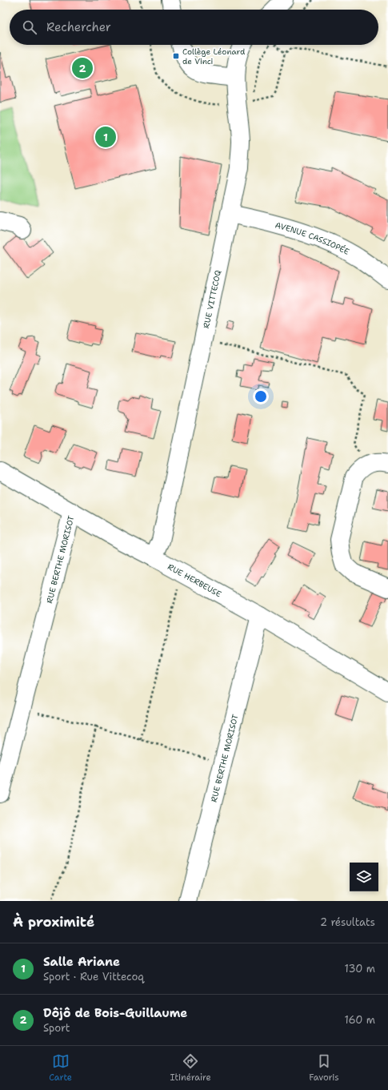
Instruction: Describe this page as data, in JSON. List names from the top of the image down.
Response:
{
  "streets": {
    "street": [
      "AVENUE CASSIOPÉE",
      "RUE VITTECOQ",
      "RUE BERTHE MORISOT",
      "RUE HERBEUSE"
    ]
  },
  "crossings": [
    ["AVENUE CASSIOPÉE", "RUE VITTECOQ"],
    ["RUE VITTECOQ", "RUE HERBEUSE"],
    ["RUE BERTHE MORISOT", "RUE HERBEUSE"]
  ],
  "places": {
    "transit": ["Collège Léonard de Vinci"]
  },
  "page": {
    "search": "Rechercher",
    "pins": ["2", "1"],
    "heading": ["À proximité", "2 résultats"],
    "list": [
      {
        "mark": "1",
        "name": "Salle Ariane",
        "note": "Sport · Rue Vittecoq",
        "value": "130 m"
      },
      {
        "mark": "2",
        "name": "Dôjô de Bois-Guillaume",
        "note": "Sport",
        "value": "160 m"
      }
    ],
    "nav": ["Carte", "Itinéraire", "Favoris"]
  }
}
